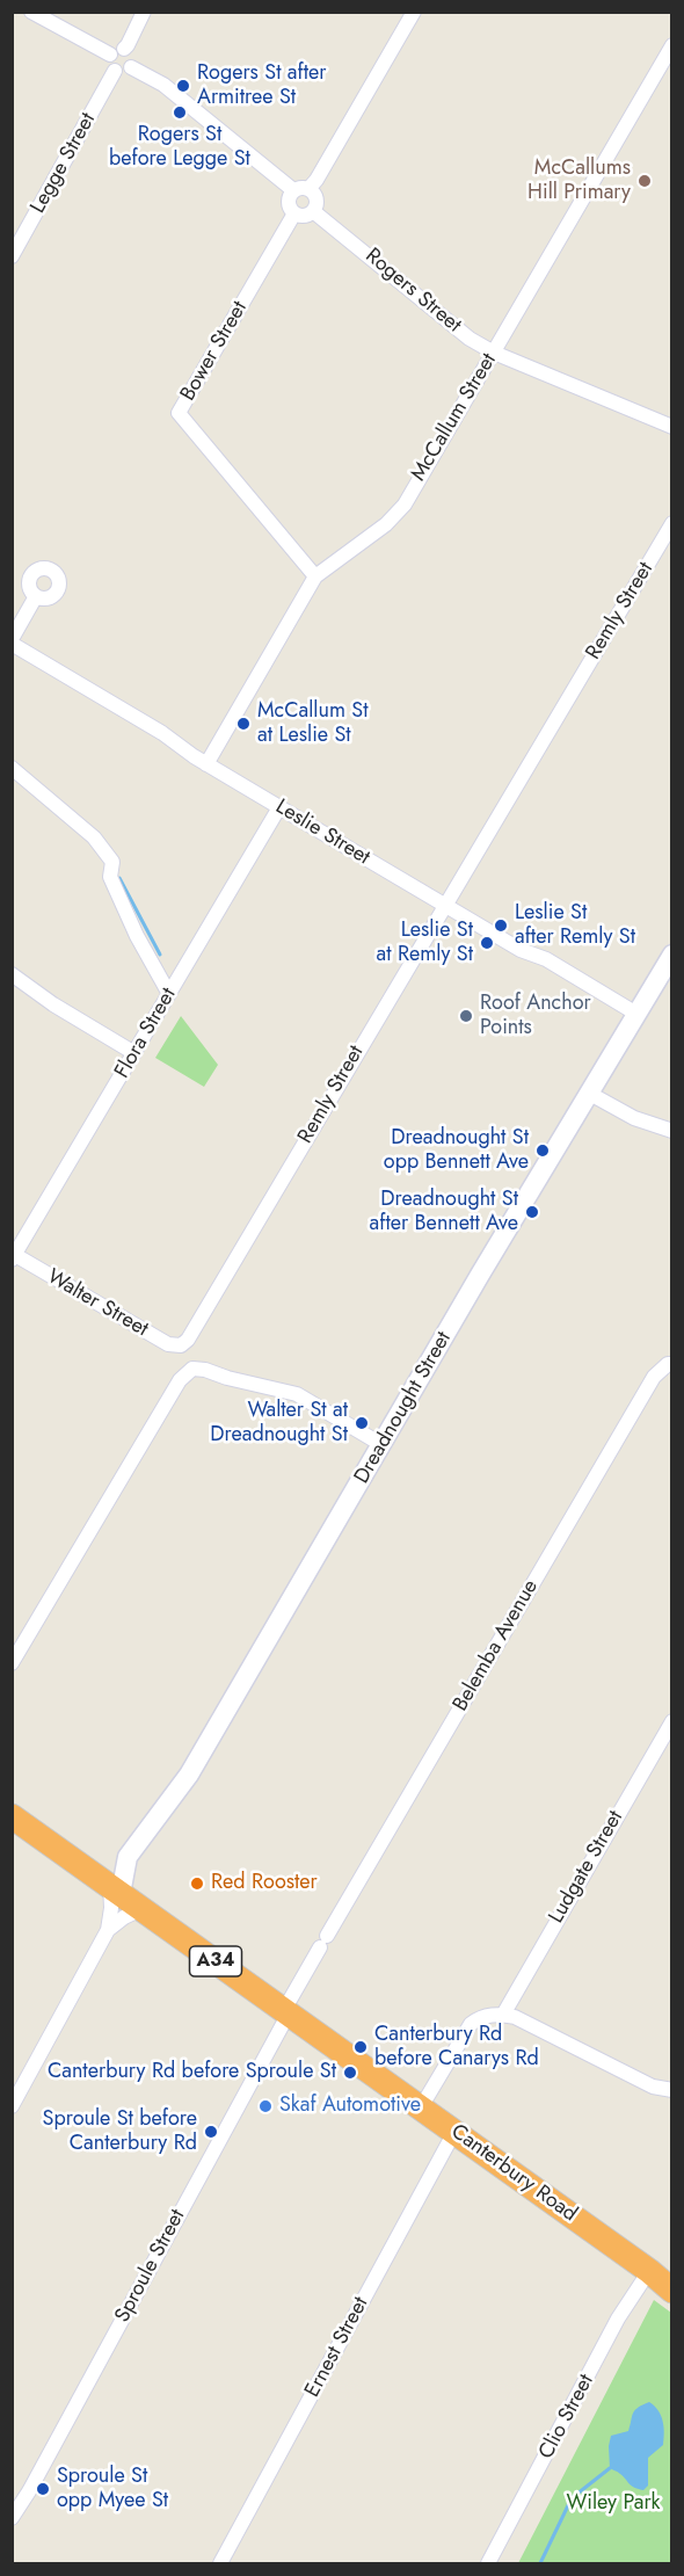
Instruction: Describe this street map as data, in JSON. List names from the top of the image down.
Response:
{
  "streets": {
    "highway": ["A34", "Canterbury Road"],
    "street": [
      "Legge Street",
      "Rogers Street",
      "Bower Street",
      "McCallum Street",
      "Remly Street",
      "Leslie Street",
      "Flora Street",
      "Walter Street",
      "Dreadnought Street",
      "Belemba Avenue",
      "Ludgate Street",
      "Sproule Street",
      "Ernest Street",
      "Clio Street"
    ]
  },
  "crossings": [
    ["Rogers Street", "Bower Street"],
    ["Rogers Street", "McCallum Street"],
    ["Bower Street", "McCallum Street"],
    ["McCallum Street", "Leslie Street"],
    ["Remly Street", "Leslie Street"],
    ["Remly Street", "Walter Street"],
    ["Leslie Street", "Flora Street"],
    ["Leslie Street", "Dreadnought Street"],
    ["Flora Street", "Walter Street"],
    ["Dreadnought Street", "Canterbury Road"],
    ["Belemba Avenue", "Canterbury Road"],
    ["Belemba Avenue", "Sproule Street"],
    ["Canterbury Road", "Sproule Street"],
    ["Canterbury Road", "Ernest Street"],
    ["Canterbury Road", "Clio Street"]
  ],
  "parks": ["Wiley Park"],
  "places": [
    "Rogers St after Armitree St",
    "Rogers St before Legge St",
    "McCallums Hill Primary",
    "McCallum St at Leslie St",
    "Leslie St after Remly St",
    "Leslie St at Remly St",
    "Roof Anchor Points",
    "Dreadnought St opp Bennett Ave",
    "Dreadnought St after Bennett Ave",
    "Walter St at Dreadnought St",
    "Red Rooster",
    "Canterbury Rd before Canarys Rd",
    "Canterbury Rd before Sproule St",
    "Skaf Automotive",
    "Sproule St before Canterbury Rd",
    "Sproule St opp Myee St"
  ]
}
